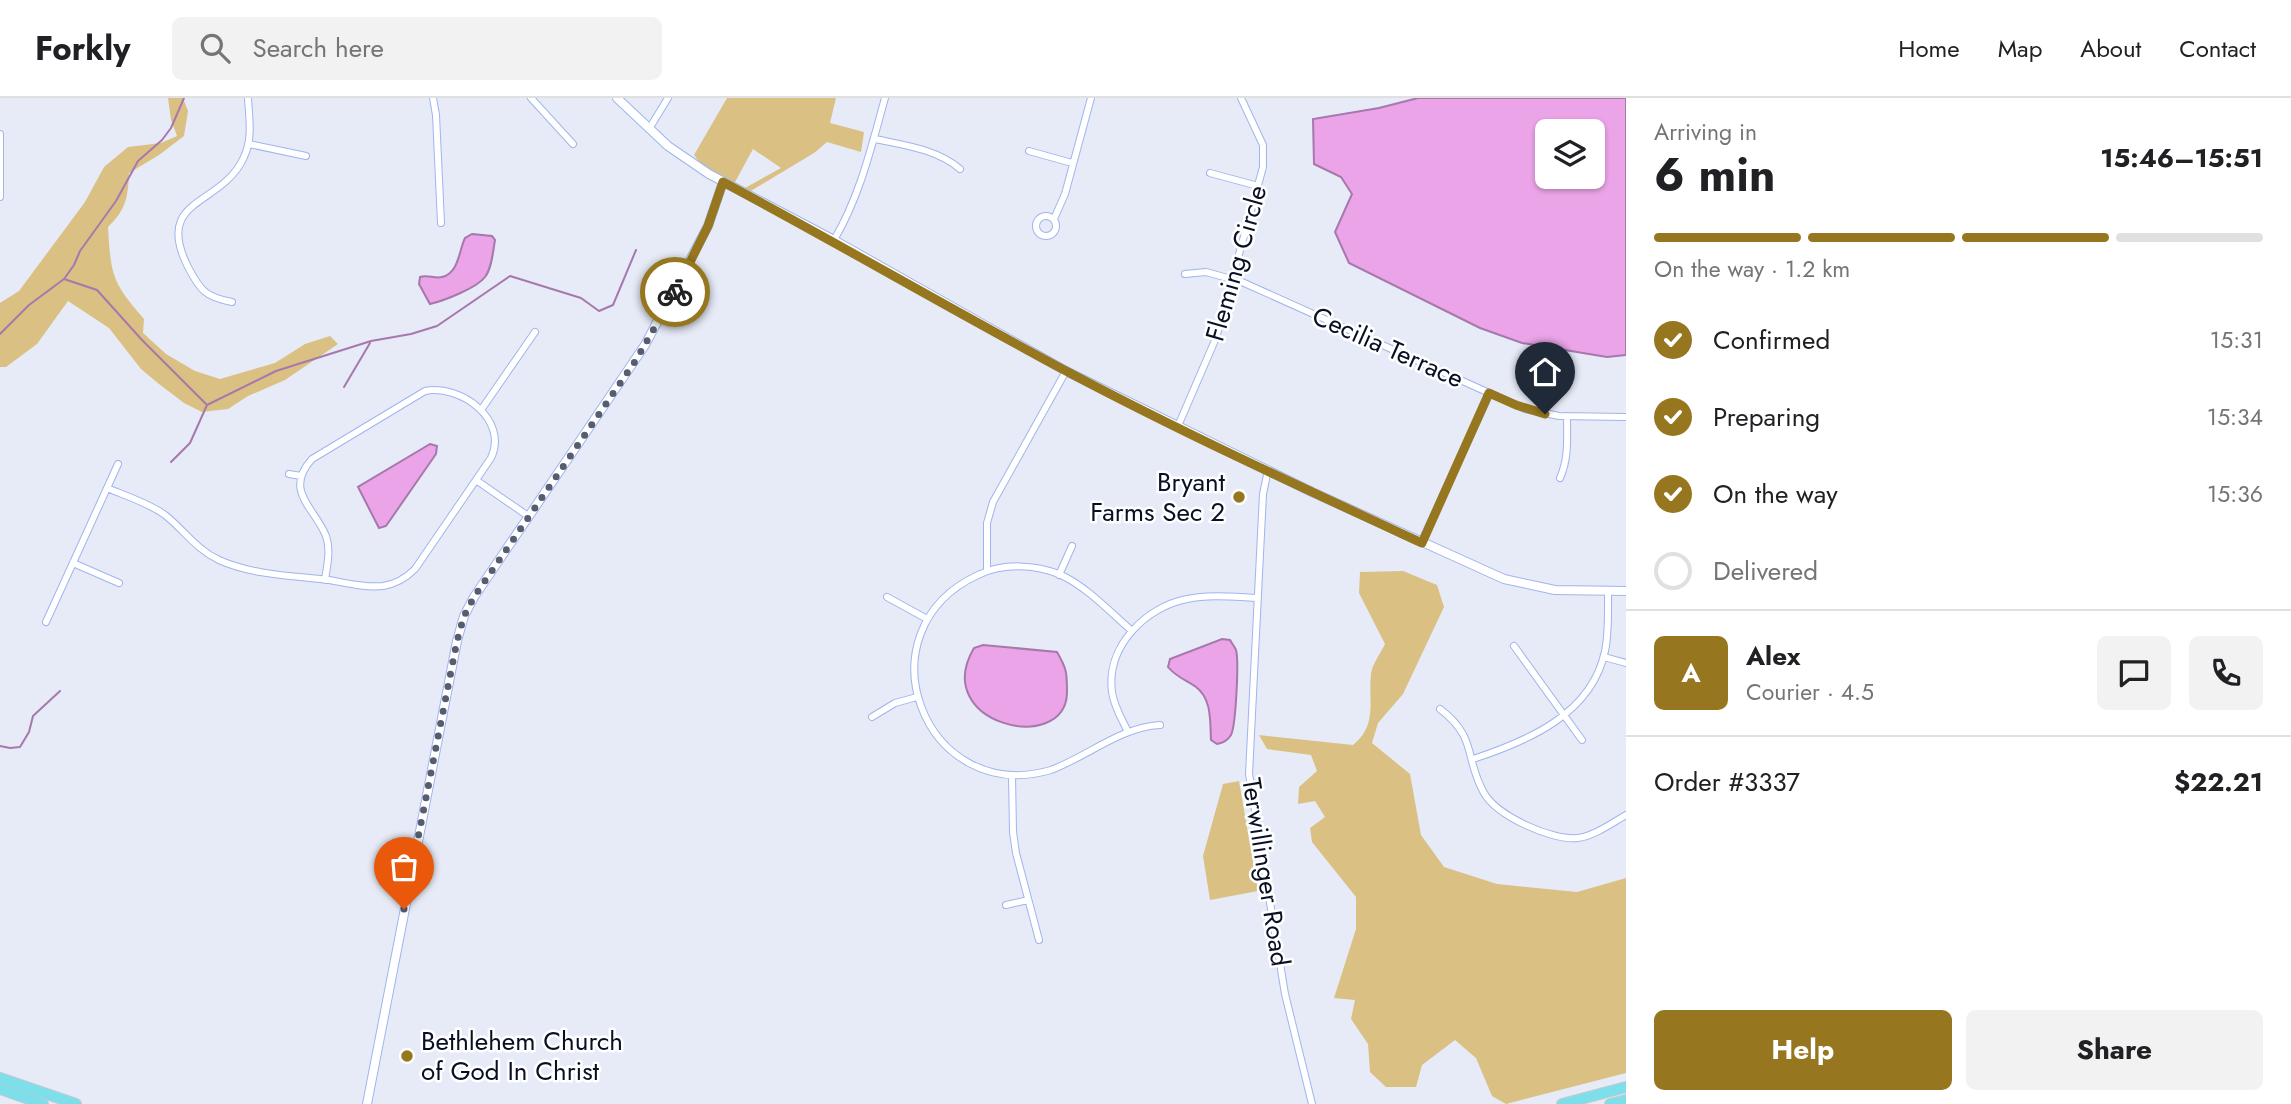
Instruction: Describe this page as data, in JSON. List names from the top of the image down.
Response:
{
  "streets": {
    "street": ["Fleming Circle", "Cecilia Terrace", "Terwillinger Road"]
  },
  "crossings": [
    ["Fleming Circle", "Cecilia Terrace"]
  ],
  "places": ["Bryant Farms Sec 2", "Bethlehem Church of God In Christ"],
  "page": {
    "header": "Forkly",
    "search": "Search here",
    "nav": [
      "Home",
      "Map",
      "About",
      "Contact"
    ],
    "heading": ["6 min", "Arriving in", "15:46–15:51"],
    "panel": [
      "Alex",
      "Courier · 4.5",
      "Order #3337",
      "$22.21"
    ],
    "bar": "On the way · 1.2 km",
    "list": [
      ["Confirmed", "15:31"],
      ["Preparing", "15:34"],
      ["On the way", "15:36"],
      "Delivered"
    ],
    "round": "A",
    "buttons": ["Help", "Share"]
  }
}
